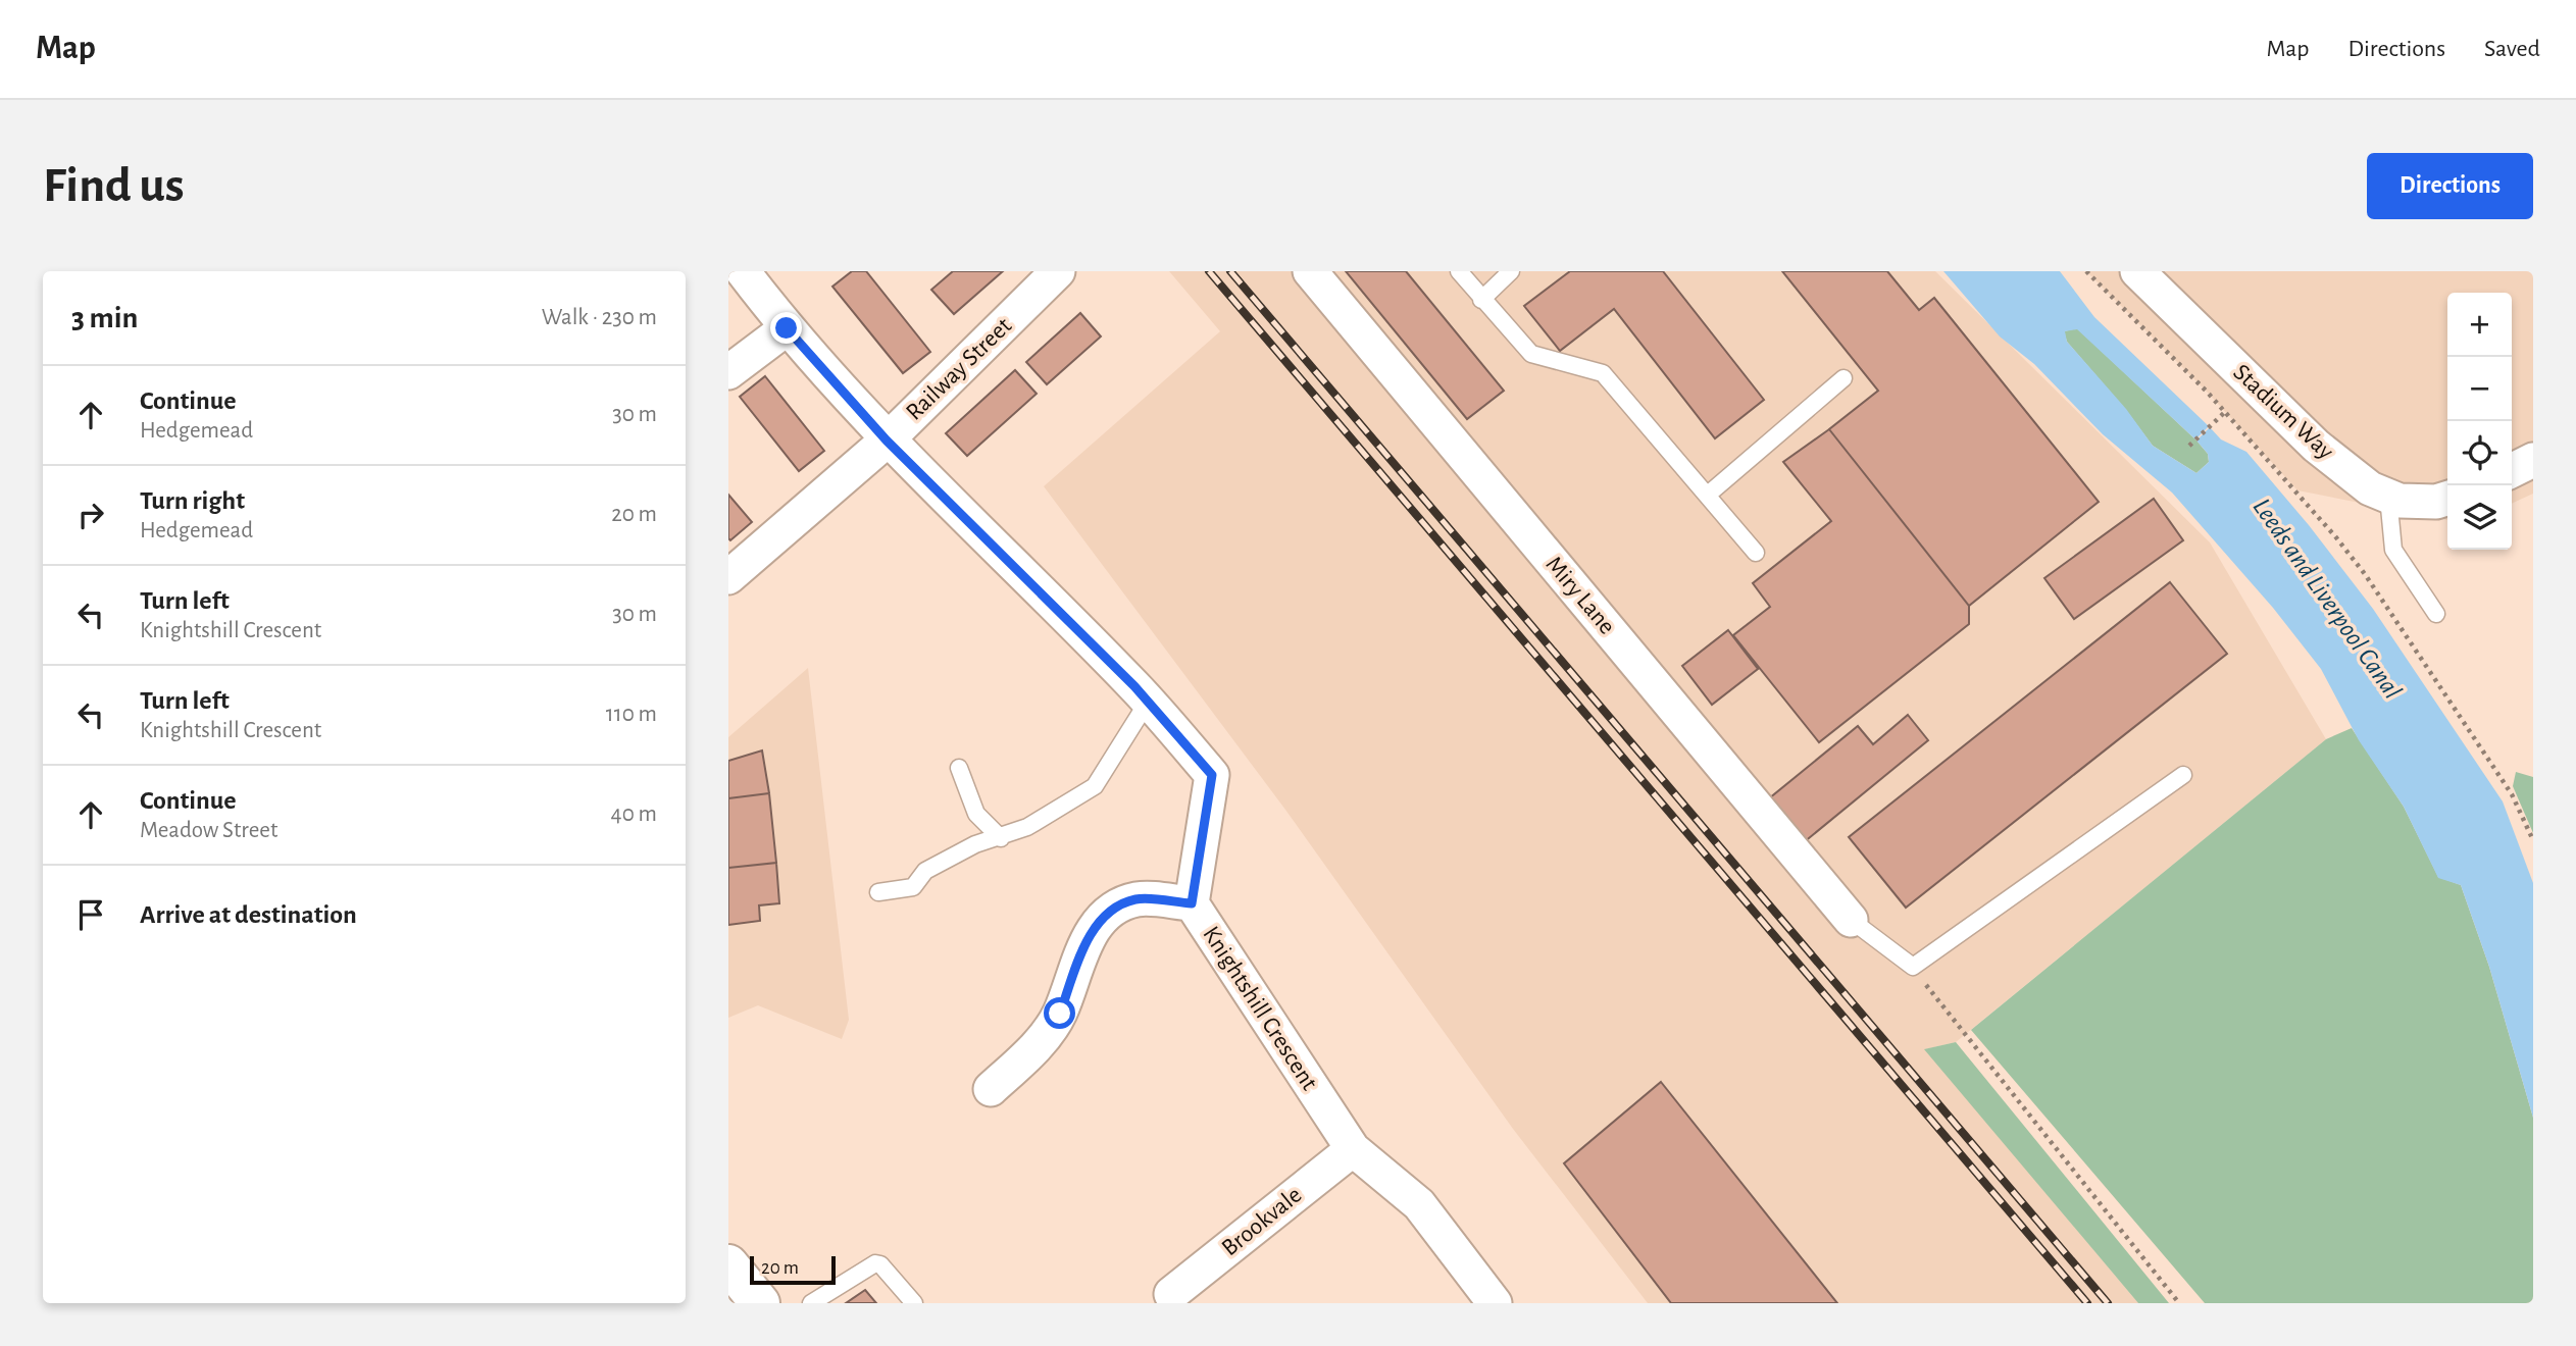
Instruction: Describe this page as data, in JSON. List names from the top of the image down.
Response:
{
  "streets": {
    "street": [
      "Railway Street",
      "Stadium Way",
      "Miry Lane",
      "Knightshill Crescent",
      "Brookvale"
    ]
  },
  "crossings": [
    ["Railway Street", "Knightshill Crescent"],
    ["Knightshill Crescent", "Brookvale"]
  ],
  "water": ["Leeds and Liverpool Canal"],
  "scale_bar": "20 m",
  "page": {
    "header": "Map",
    "nav": ["Map", "Directions", "Saved"],
    "buttons": "Directions",
    "title": "Find us",
    "heading": ["3 min", "Walk · 230 m"],
    "map_buttons": ["+", "−"],
    "list": [
      ["Continue", "Hedgemead", "30 m"],
      ["Turn right", "Hedgemead", "20 m"],
      ["Turn left", "Knightshill Crescent", "30 m"],
      ["Turn left", "Knightshill Crescent", "110 m"],
      ["Continue", "Meadow Street", "40 m"],
      "Arrive at destination"
    ],
    "scale": "20 m"
  }
}
